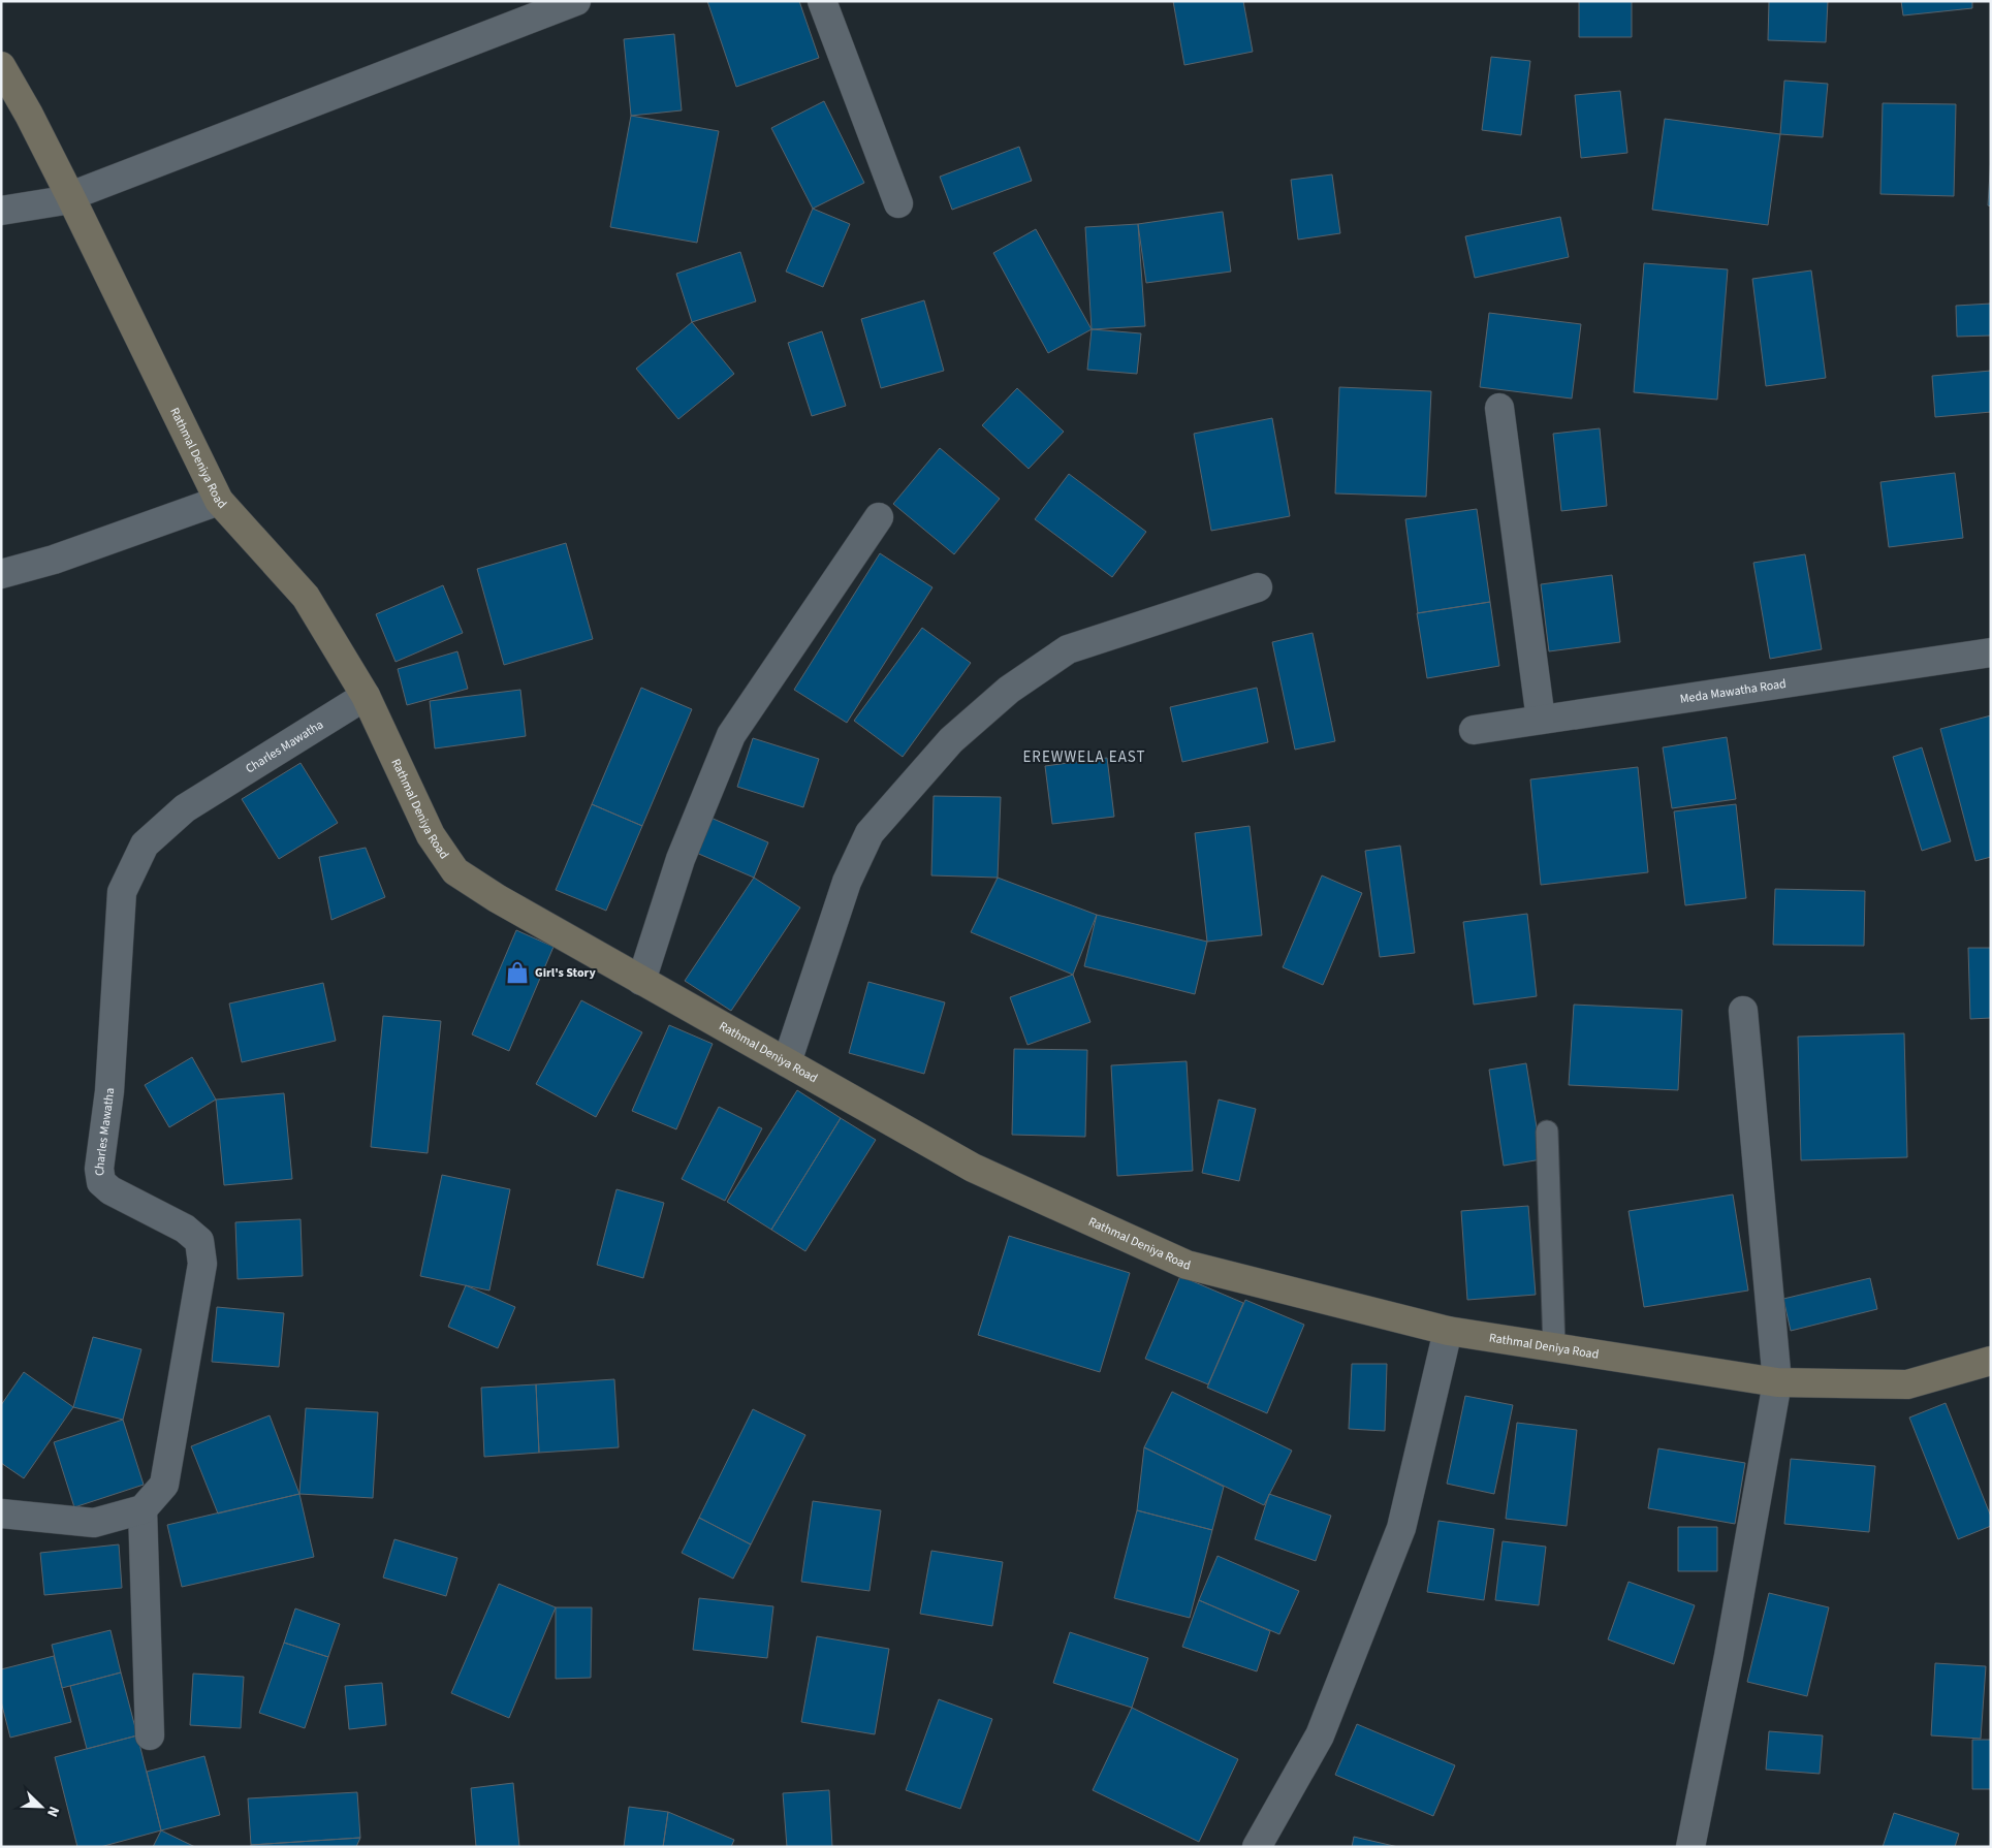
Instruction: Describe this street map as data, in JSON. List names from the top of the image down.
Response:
{
  "streets": {
    "street": ["Rathmal Deniya Road", "Meda Mawatha Road", "Charles Mawatha"]
  },
  "crossings": [
    ["Rathmal Deniya Road", "Charles Mawatha"]
  ],
  "districts": ["EREWWELA EAST"],
  "places": {
    "shop": ["Girl's Story"]
  },
  "north": "bottom right"
}
